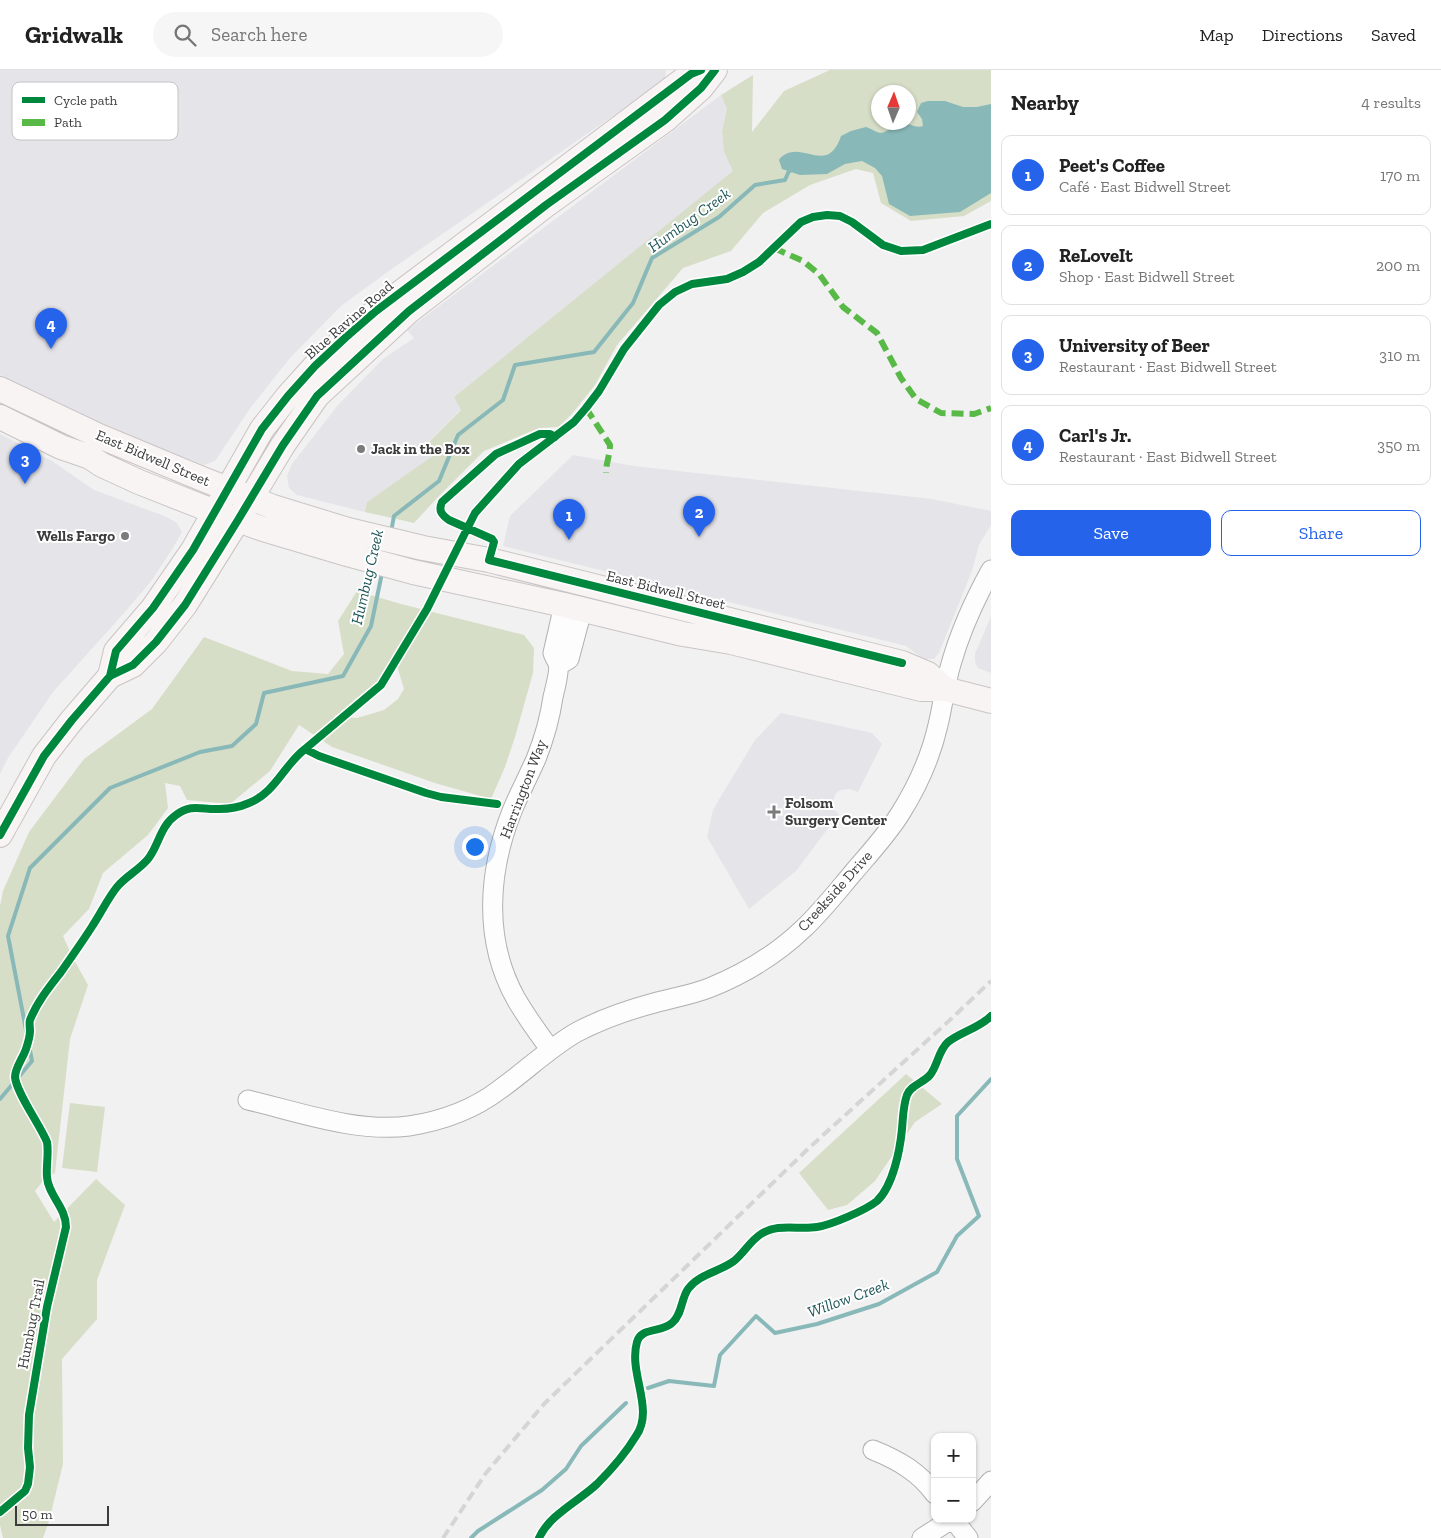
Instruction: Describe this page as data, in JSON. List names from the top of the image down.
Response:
{
  "streets": {
    "main road": ["Blue Ravine Road", "East Bidwell Street"],
    "street": ["Harrington Way", "Creekside Drive"],
    "cycle path": ["Humbug Trail"]
  },
  "crossings": [
    ["Blue Ravine Road", "East Bidwell Street"],
    ["East Bidwell Street", "Harrington Way"],
    ["East Bidwell Street", "Creekside Drive"],
    ["Harrington Way", "Creekside Drive"]
  ],
  "water": ["Humbug Creek", "Willow Creek"],
  "places": {
    "other": ["Jack in the Box", "Wells Fargo"],
    "health": ["Folsom Surgery Center"]
  },
  "legend": ["Cycle path", "Path"],
  "scale_bar": "50 m",
  "north": "top",
  "page": {
    "header": "Gridwalk",
    "search": "Search here",
    "nav": ["Map", "Directions", "Saved"],
    "heading": ["Nearby", "4 results"],
    "list": [
      {
        "mark": "1",
        "name": "Peet's Coffee",
        "note": "Café · East Bidwell Street",
        "value": "170 m"
      },
      {
        "mark": "2",
        "name": "ReLoveIt",
        "note": "Shop · East Bidwell Street",
        "value": "200 m"
      },
      {
        "mark": "3",
        "name": "University of Beer",
        "note": "Restaurant · East Bidwell Street",
        "value": "310 m"
      },
      {
        "mark": "4",
        "name": "Carl's Jr.",
        "note": "Restaurant · East Bidwell Street",
        "value": "350 m"
      }
    ],
    "pins": [
      "4",
      "3",
      "2",
      "1"
    ],
    "buttons": ["Save", "Share"],
    "map_buttons": ["+", "−"],
    "scale": "50 m"
  }
}
